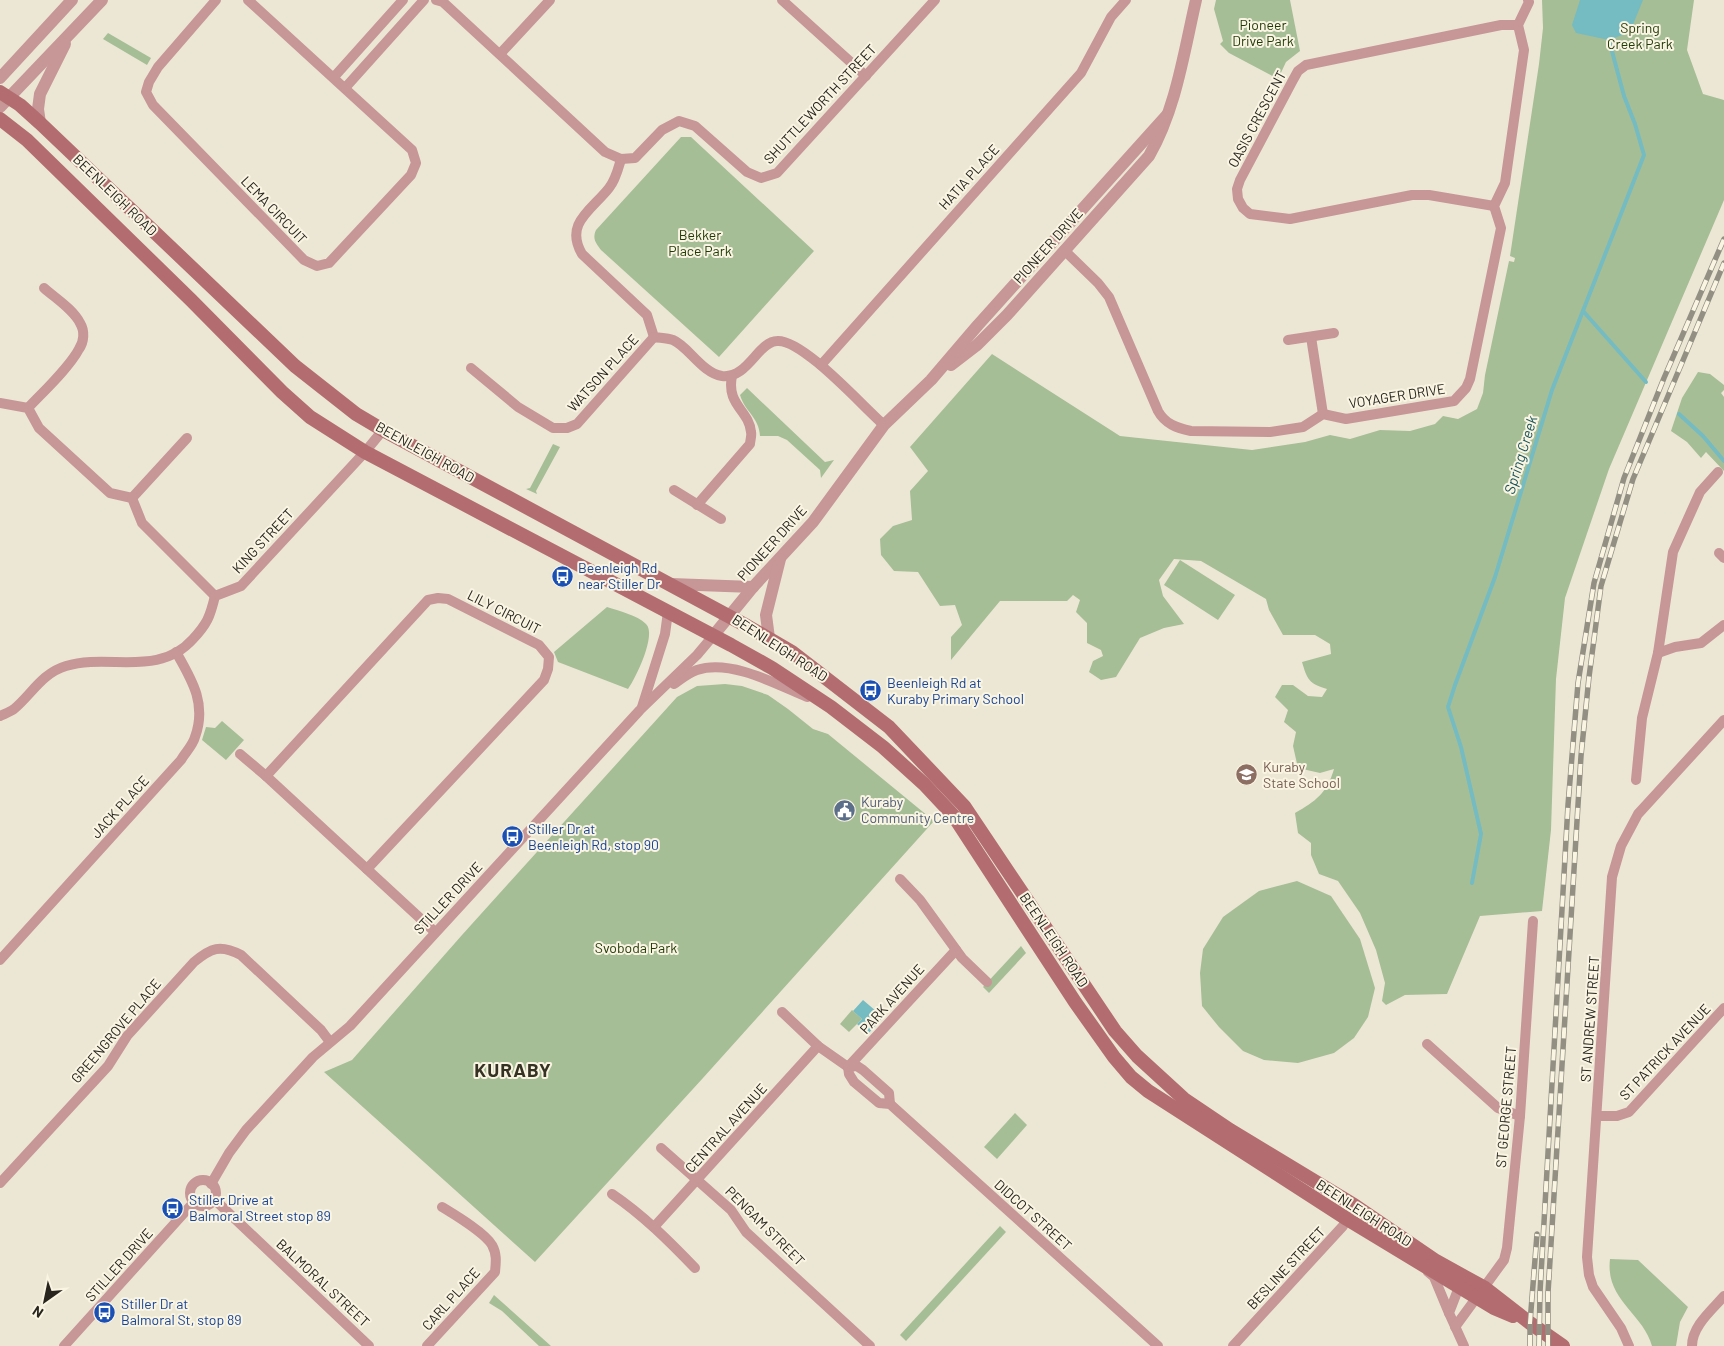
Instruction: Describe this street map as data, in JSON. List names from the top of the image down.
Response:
{
  "streets": {
    "main road": ["BEENLEIGH ROAD"],
    "street": [
      "SHUTTLEWORTH STREET",
      "OASIS CRESCENT",
      "HATIA PLACE",
      "LEMA CIRCUIT",
      "PIONEER DRIVE",
      "WATSON PLACE",
      "VOYAGER DRIVE",
      "KING STREET",
      "LILY CIRCUIT",
      "JACK PLACE",
      "STILLER DRIVE",
      "PARK AVENUE",
      "ST ANDREW STREET",
      "GREENGROVE PLACE",
      "ST PATRICK AVENUE",
      "ST GEORGE STREET",
      "CENTRAL AVENUE",
      "DIDCOT STREET",
      "PENGAM STREET",
      "BESLINE STREET",
      "BALMORAL STREET",
      "CARL PLACE"
    ]
  },
  "crossings": [
    ["OASIS CRESCENT", "VOYAGER DRIVE"],
    ["BEENLEIGH ROAD", "PIONEER DRIVE"],
    ["BEENLEIGH ROAD", "KING STREET"],
    ["BEENLEIGH ROAD", "STILLER DRIVE"],
    ["BEENLEIGH ROAD", "ST GEORGE STREET"],
    ["BEENLEIGH ROAD", "BESLINE STREET"],
    ["PIONEER DRIVE", "STILLER DRIVE"],
    ["STILLER DRIVE", "GREENGROVE PLACE"],
    ["STILLER DRIVE", "BALMORAL STREET"],
    ["PARK AVENUE", "DIDCOT STREET"],
    ["ST ANDREW STREET", "ST PATRICK AVENUE"],
    ["CENTRAL AVENUE", "DIDCOT STREET"],
    ["CENTRAL AVENUE", "PENGAM STREET"]
  ],
  "districts": ["KURABY"],
  "water": ["Spring Creek"],
  "parks": [
    "Pioneer Drive Park",
    "Spring Creek Park",
    "Bekker Place Park",
    "Svoboda Park"
  ],
  "places": {
    "bus stop": [
      "Beenleigh Rd near Stiller Dr",
      "Beenleigh Rd at Kuraby Primary School",
      "Stiller Dr at Beenleigh Rd, stop 90",
      "Stiller Drive at Balmoral Street stop 89",
      "Stiller Dr at Balmoral St, stop 89"
    ],
    "school or university": ["Kuraby State School"],
    "public building": ["Kuraby Community Centre"]
  },
  "north": "bottom left"
}
